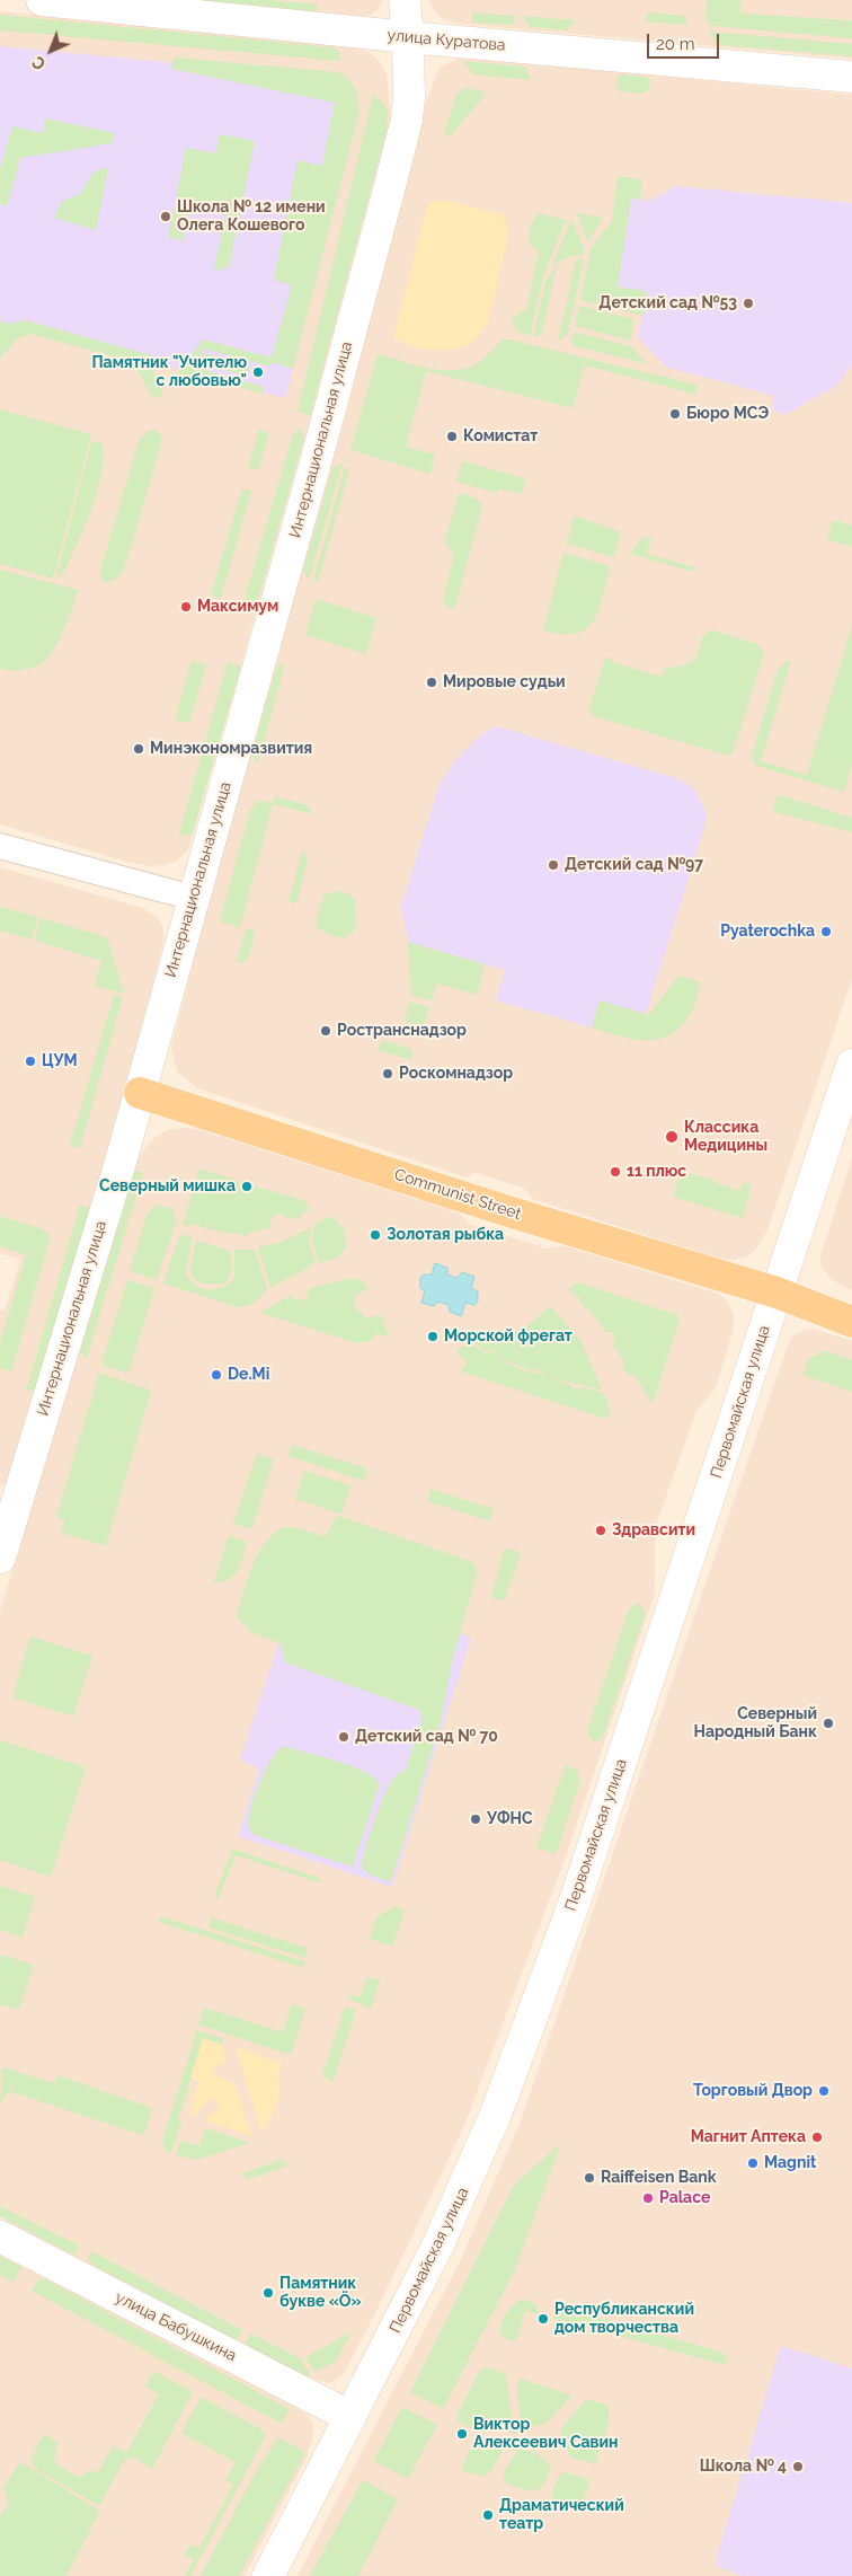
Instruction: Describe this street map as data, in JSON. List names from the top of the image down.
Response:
{
  "streets": {
    "main road": ["Сommunist Street"],
    "street": [
      "улица Куратова",
      "Интернациональная улица",
      "Первомайская улица",
      "улица Бабушкина"
    ]
  },
  "crossings": [
    ["улица Куратова", "Интернациональная улица"],
    ["Интернациональная улица", "Сommunist Street"],
    ["Сommunist Street", "Первомайская улица"],
    ["Первомайская улица", "улица Бабушкина"]
  ],
  "places": [
    "Школа № 12 имени Олега Кошевого",
    "Детский сад №53",
    "Памятник \"Учителю с любовью\"",
    "Бюро МСЭ",
    "Комистат",
    "Максимум",
    "Мировые судьи",
    "Минэкономразвития",
    "Детский сад №97",
    "Pyaterochka",
    "Ространснадзор",
    "ЦУМ",
    "Роскомнадзор",
    "Классика Медицины",
    "11 плюс",
    "Северный мишка",
    "Золотая рыбка",
    "Морской фрегат",
    "De.Mi",
    "Здравсити",
    "Северный Народный Банк",
    "Детский сад № 70",
    "УФНС",
    "Торговый Двор",
    "Магнит Аптека",
    "Magnit",
    "Raiffeisen Bank",
    "Palace",
    "Памятник букве «Ӧ»",
    "Республиканский дом творчества",
    "Виктор Алексеевич Савин",
    "Школа № 4",
    "Драматический театр"
  ],
  "scale_bar": "20 m",
  "north": "bottom left"
}
